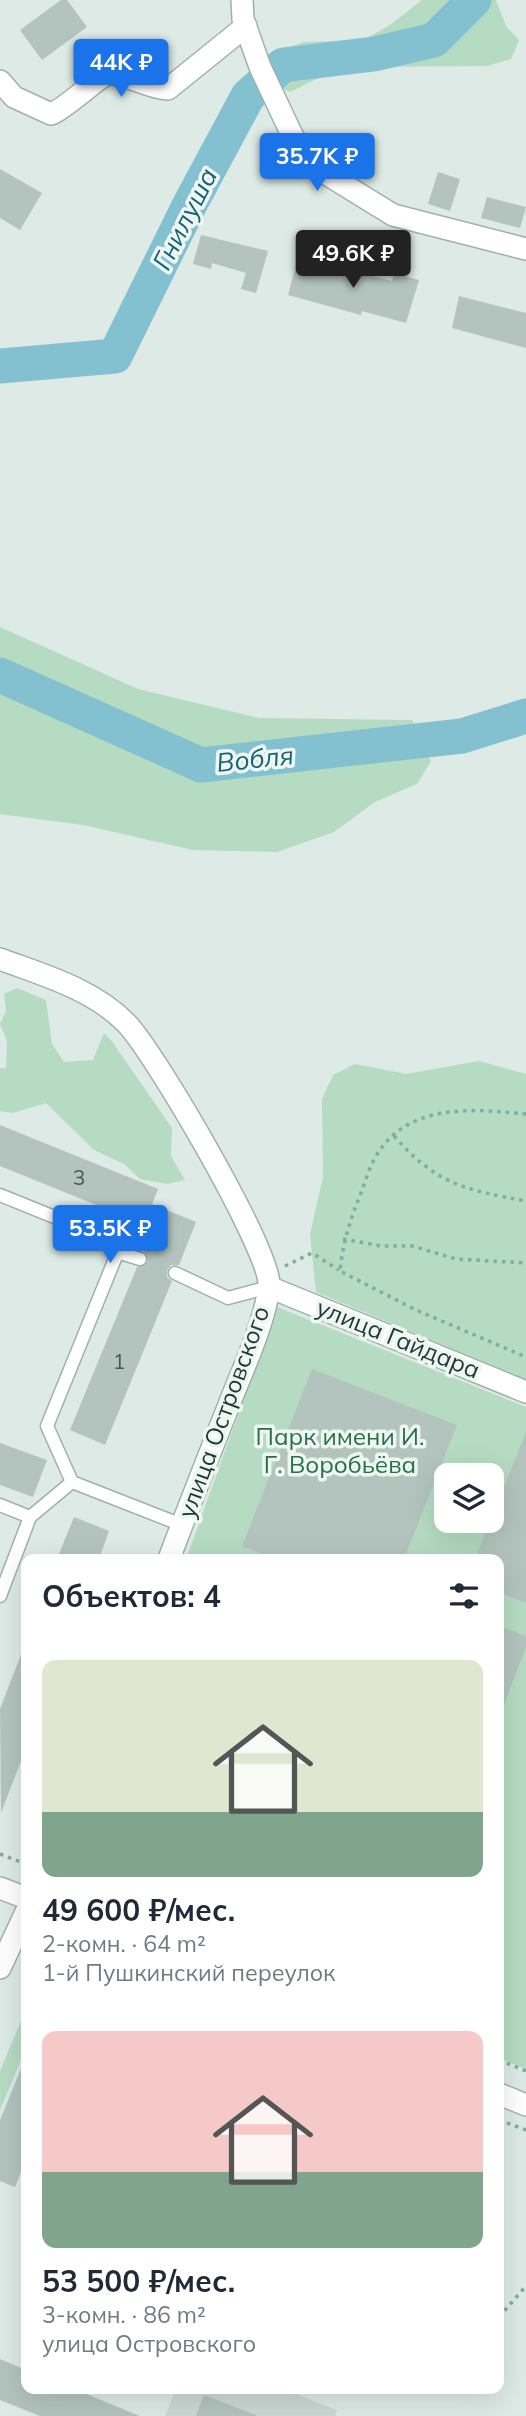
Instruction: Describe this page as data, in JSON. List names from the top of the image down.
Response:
{
  "streets": {
    "street": ["улица Гайдара", "улица Островского"]
  },
  "crossings": [
    ["улица Гайдара", "улица Островского"]
  ],
  "water": ["Гнилуша", "Вобля"],
  "parks": ["Парк имени И. Г. Воробьёва"],
  "house_numbers": ["3", "1"],
  "page": {
    "price": [
      "44K ₽",
      "35.7K ₽",
      "49.6K ₽",
      "53.5K ₽"
    ],
    "heading": "Объектов: 4",
    "list": [
      {
        "name": "49 600 ₽/мес.",
        "note": "2-комн. · 64 m² · 1-й Пушкинский переулок"
      },
      {
        "name": "53 500 ₽/мес.",
        "note": "3-комн. · 86 m² · улица Островского"
      }
    ]
  }
}
